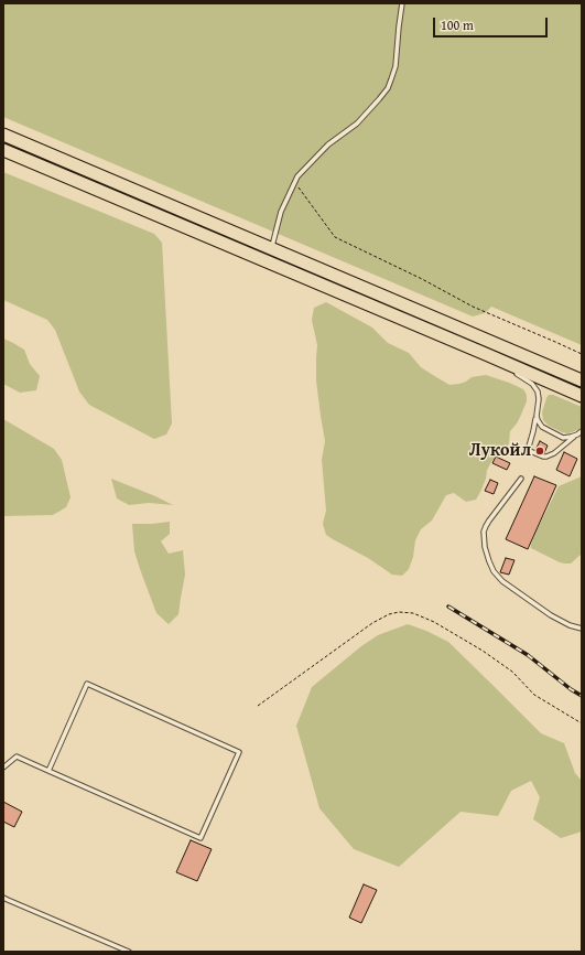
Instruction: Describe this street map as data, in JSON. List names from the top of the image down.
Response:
{
  "places": ["Лукойл"],
  "scale_bar": "100 m"
}
